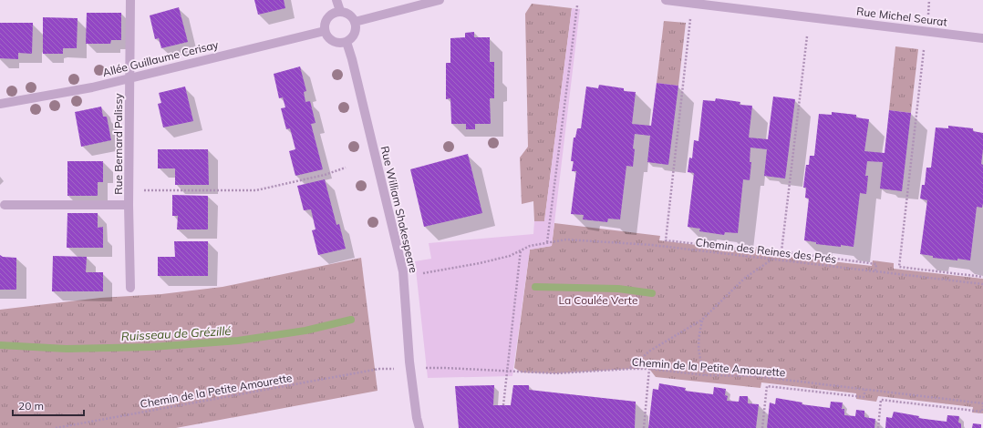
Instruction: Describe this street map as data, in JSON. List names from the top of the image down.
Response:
{
  "streets": {
    "street": [
      "Rue Michel Seurat",
      "Allée Guillaume Cerisay",
      "Rue Bernard Palissy",
      "Rue William Shakespeare"
    ],
    "path": ["Chemin des Reines des Prés", "Chemin de la Petite Amourette"]
  },
  "crossings": [
    ["Allée Guillaume Cerisay", "Rue Bernard Palissy"],
    ["Allée Guillaume Cerisay", "Rue William Shakespeare"]
  ],
  "water": ["Ruisseau de Grézillé"],
  "parks": ["La Coulée Verte"],
  "scale_bar": "20 m"
}
